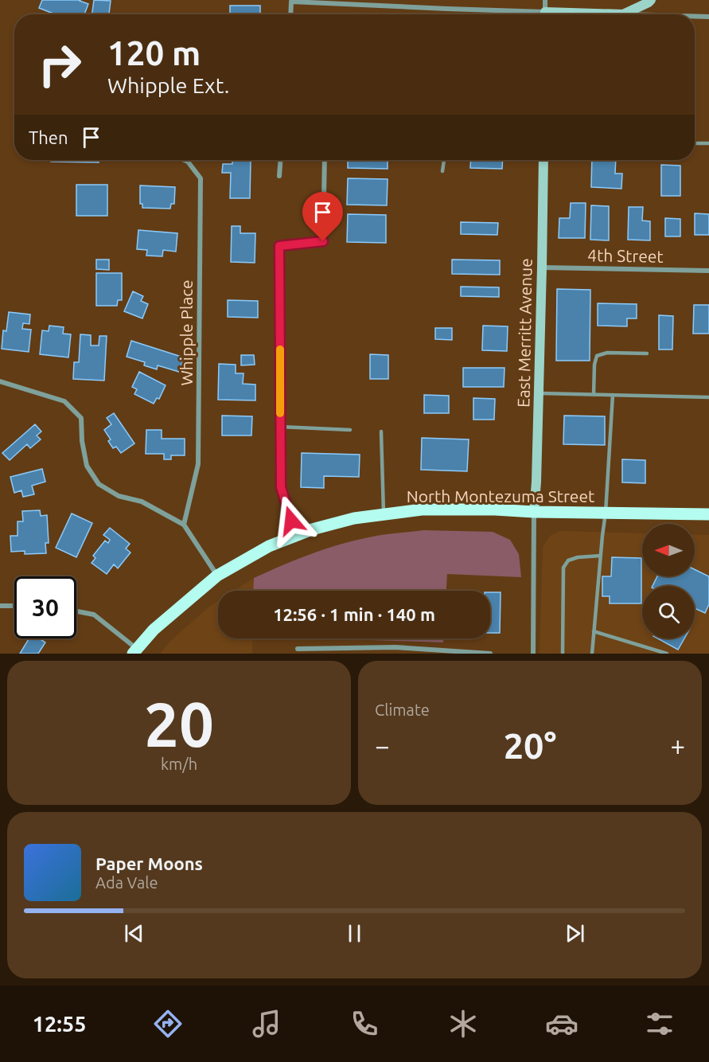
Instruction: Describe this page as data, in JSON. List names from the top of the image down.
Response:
{
  "streets": {
    "main road": ["North Montezuma Street"],
    "street": ["4th Street", "Whipple Place", "East Merritt Avenue"]
  },
  "crossings": [
    ["4th Street", "East Merritt Avenue"],
    ["East Merritt Avenue", "North Montezuma Street"]
  ],
  "north": "left",
  "page": {
    "turn": ["120 m", "Whipple Ext."],
    "then": "Then",
    "limit": "30",
    "trip": "12:56 · 1 min · 140 m",
    "tile": [
      ["20", "km/h"],
      "Climate"
    ],
    "heat": ["−", "20°", "+"],
    "song": ["Paper Moons", "Ada Vale"],
    "tabs": "12:55"
  }
}
